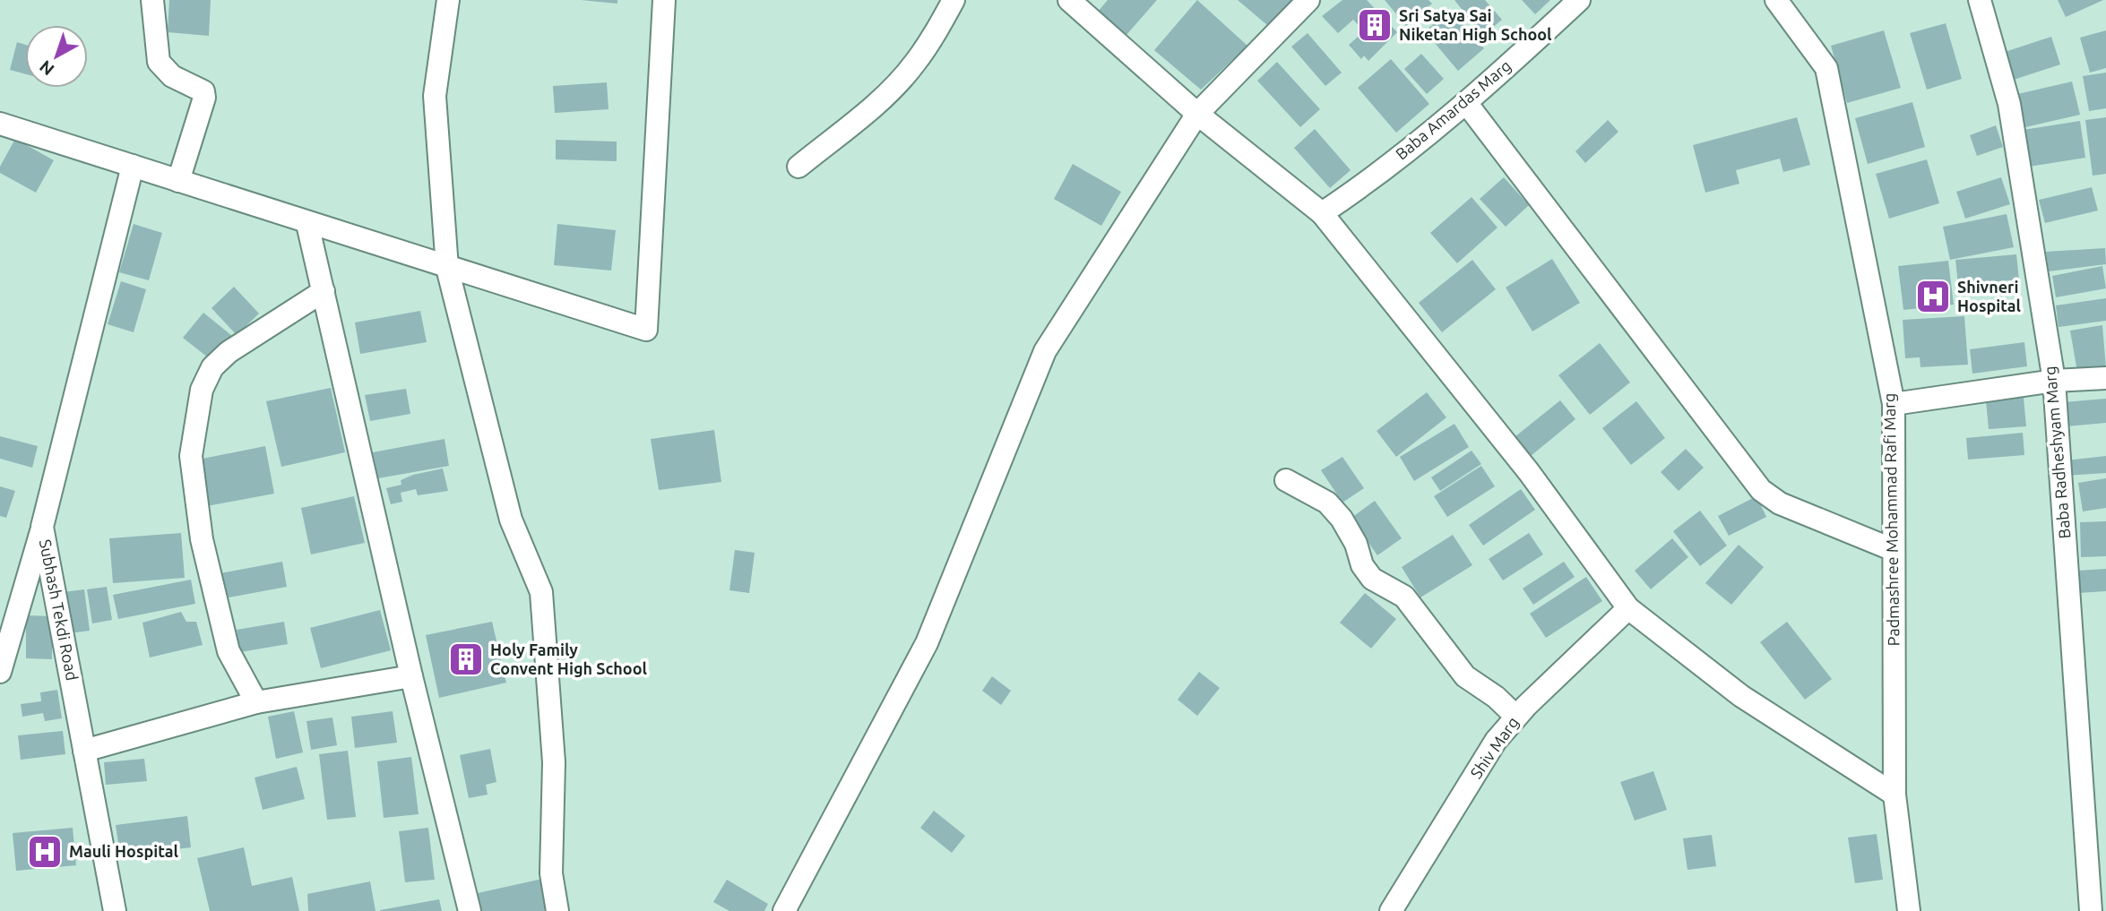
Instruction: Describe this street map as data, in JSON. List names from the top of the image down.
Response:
{
  "streets": {
    "street": [
      "Baba Amardas Marg",
      "Baba Radheshyam Marg",
      "Padmashree Mohammad Rafi Marg",
      "Subhash Tekdi Road",
      "Shiv Marg"
    ]
  },
  "places": {
    "building": ["Sri Satya Sai Niketan High School", "Holy Family Convent High School"],
    "hospital": ["Shivneri Hospital", "Mauli Hospital"]
  },
  "north": "bottom left"
}
